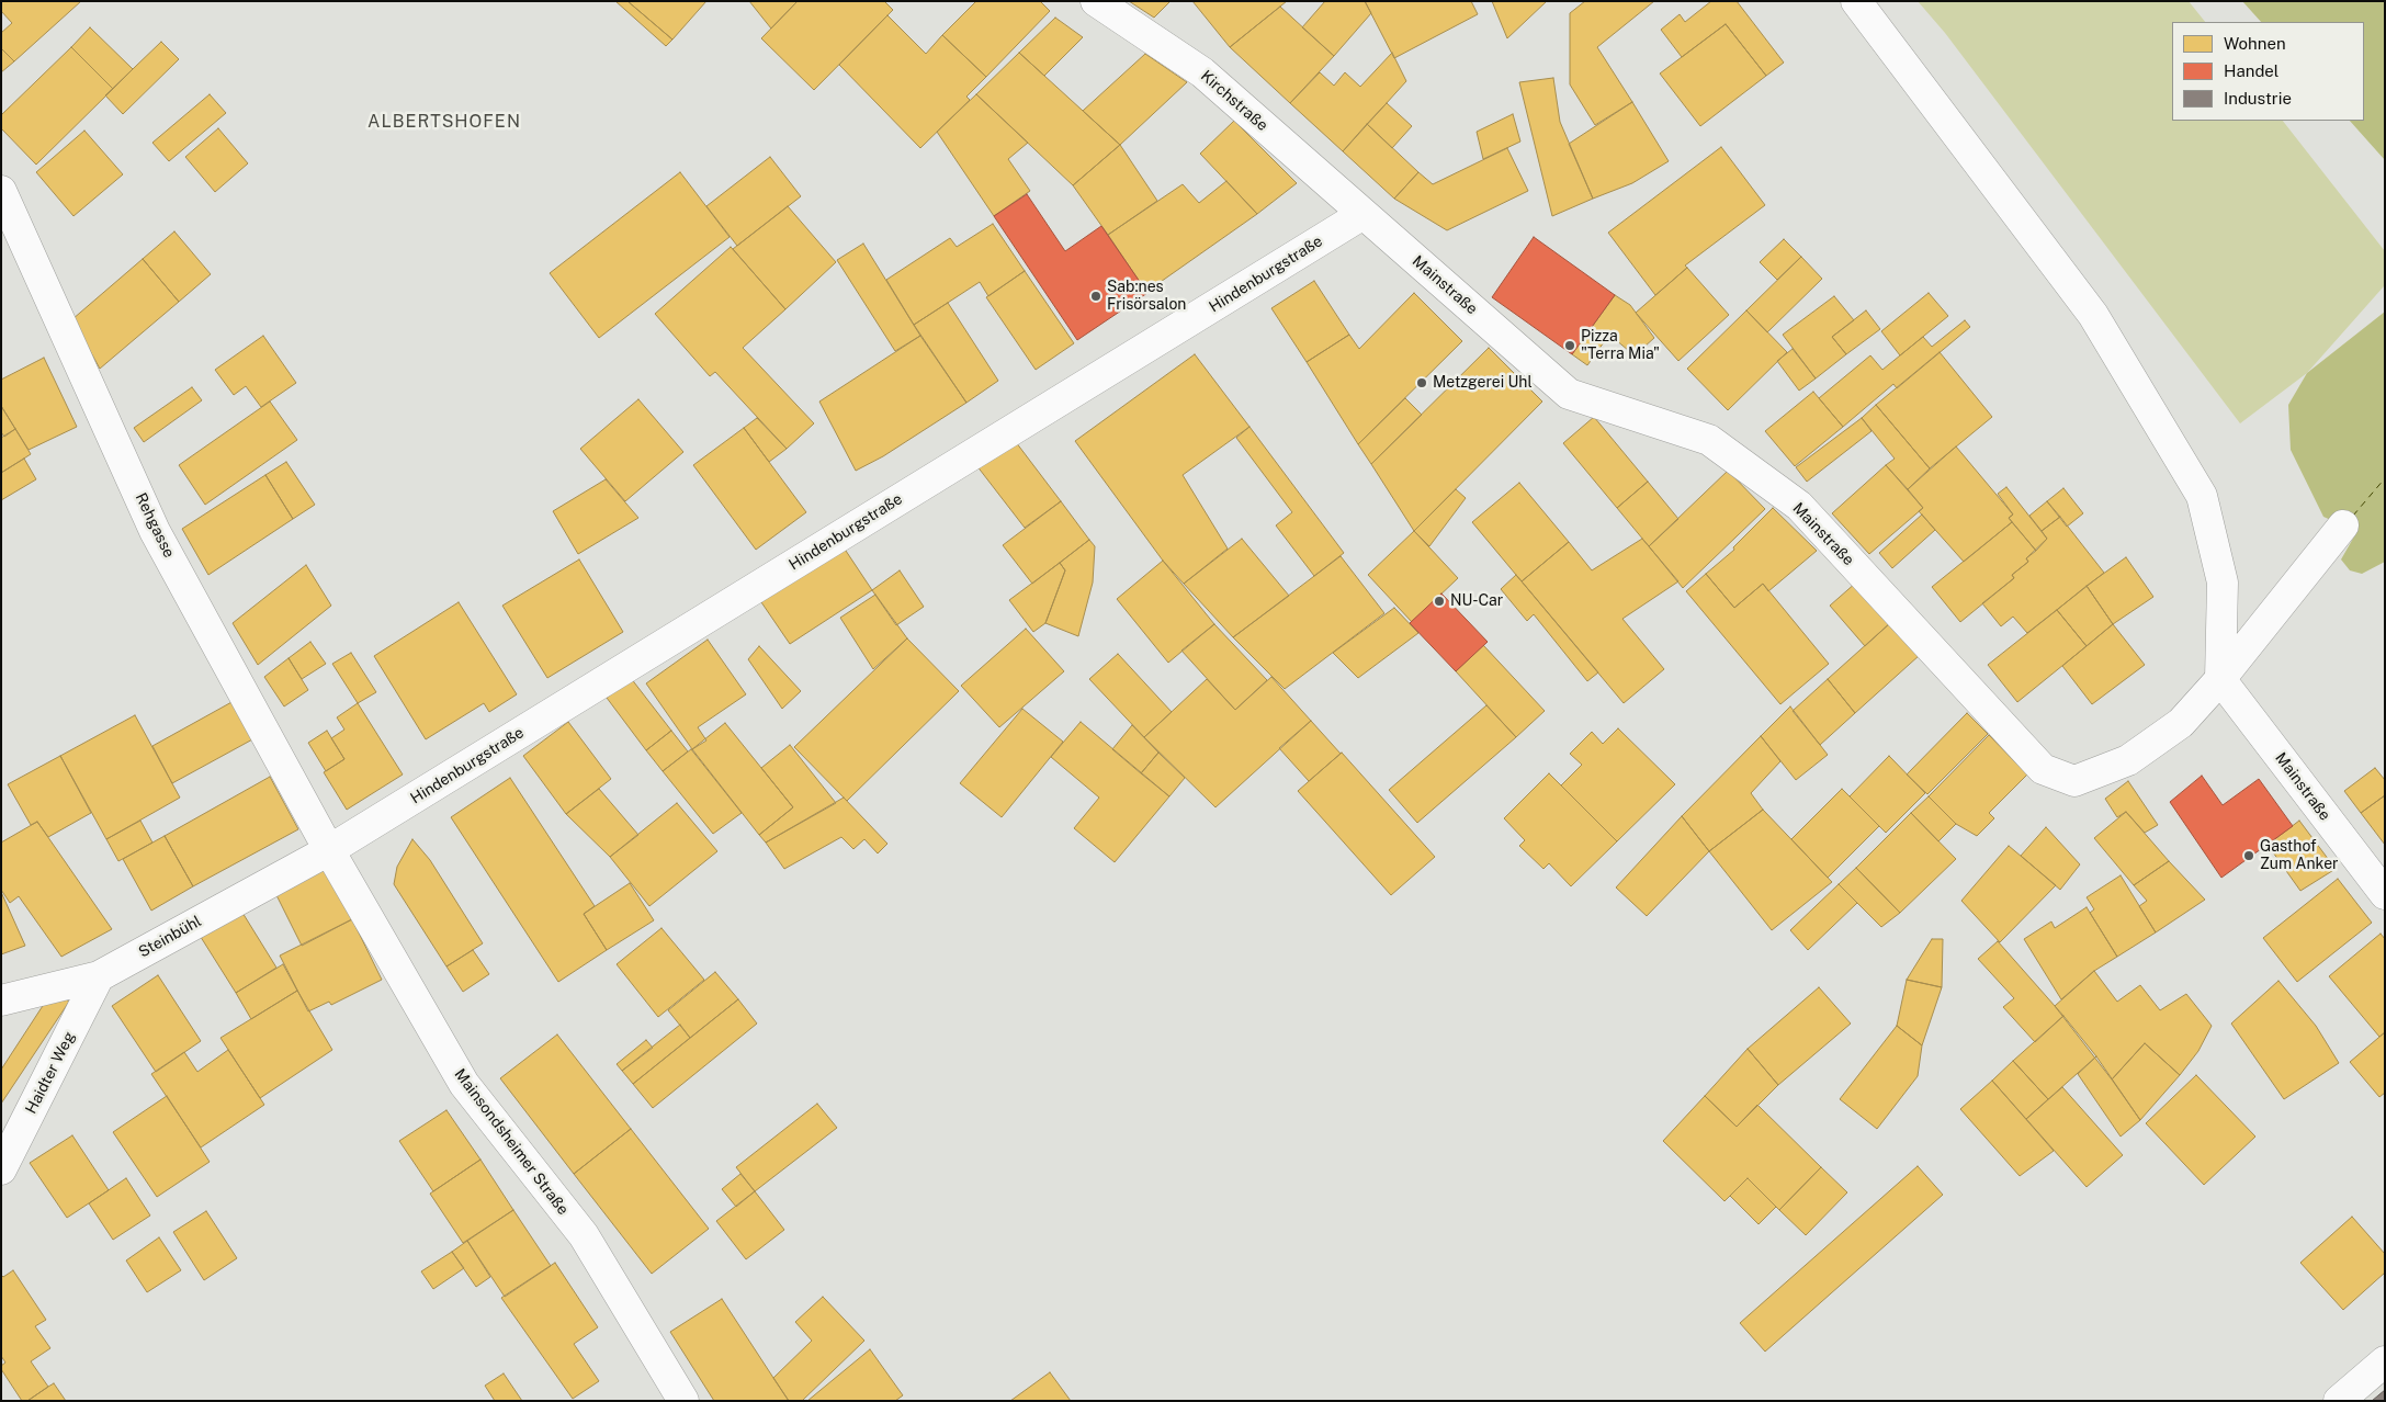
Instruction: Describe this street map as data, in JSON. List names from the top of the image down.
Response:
{
  "streets": {
    "street": [
      "Kirchstraße",
      "Hindenburgstraße",
      "Mainstraße",
      "Rehgasse",
      "Steinbühl",
      "Haidter Weg",
      "Mainsondsheimer Straße"
    ]
  },
  "crossings": [
    ["Kirchstraße", "Hindenburgstraße"],
    ["Kirchstraße", "Mainstraße"],
    ["Hindenburgstraße", "Mainstraße"],
    ["Hindenburgstraße", "Rehgasse"],
    ["Hindenburgstraße", "Steinbühl"],
    ["Hindenburgstraße", "Mainsondsheimer Straße"],
    ["Rehgasse", "Steinbühl"],
    ["Rehgasse", "Mainsondsheimer Straße"],
    ["Steinbühl", "Haidter Weg"],
    ["Steinbühl", "Mainsondsheimer Straße"]
  ],
  "districts": ["ALBERTSHOFEN"],
  "places": [
    "Sab:nes Frisörsalon",
    "Pizza \"Terra Mia\"",
    "Metzgerei Uhl",
    "NU-Car",
    "Gasthof Zum Anker"
  ],
  "legend": ["Wohnen", "Handel", "Industrie"]
}
